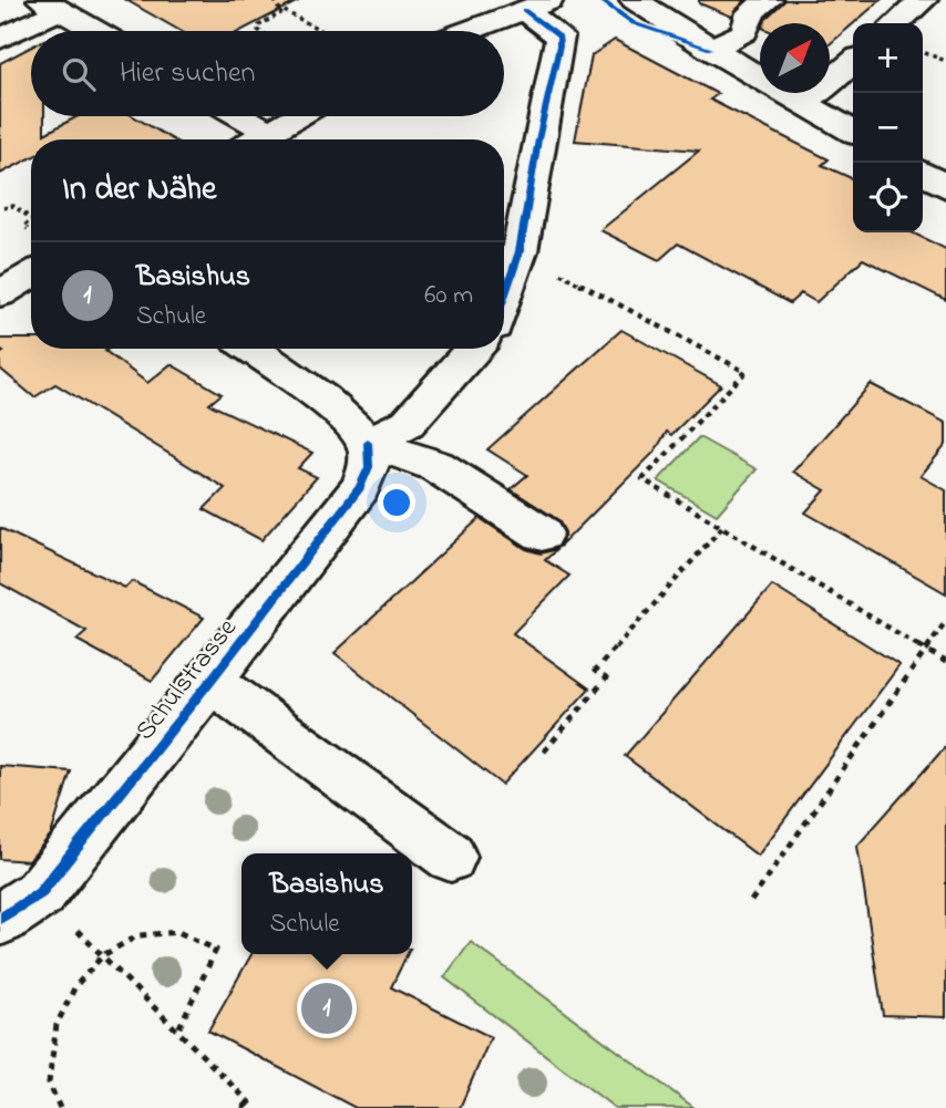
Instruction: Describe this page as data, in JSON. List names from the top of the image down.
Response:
{
  "streets": {
    "street": ["Schulstrasse"]
  },
  "north": "top right",
  "page": {
    "map_buttons": ["+", "−"],
    "search": "Hier suchen",
    "heading": "In der Nähe",
    "list": [
      {
        "mark": "1",
        "name": "Basishus",
        "note": "Schule",
        "value": "60 m"
      }
    ],
    "popup": ["Basishus", "Schule"],
    "pins": "1"
  }
}
